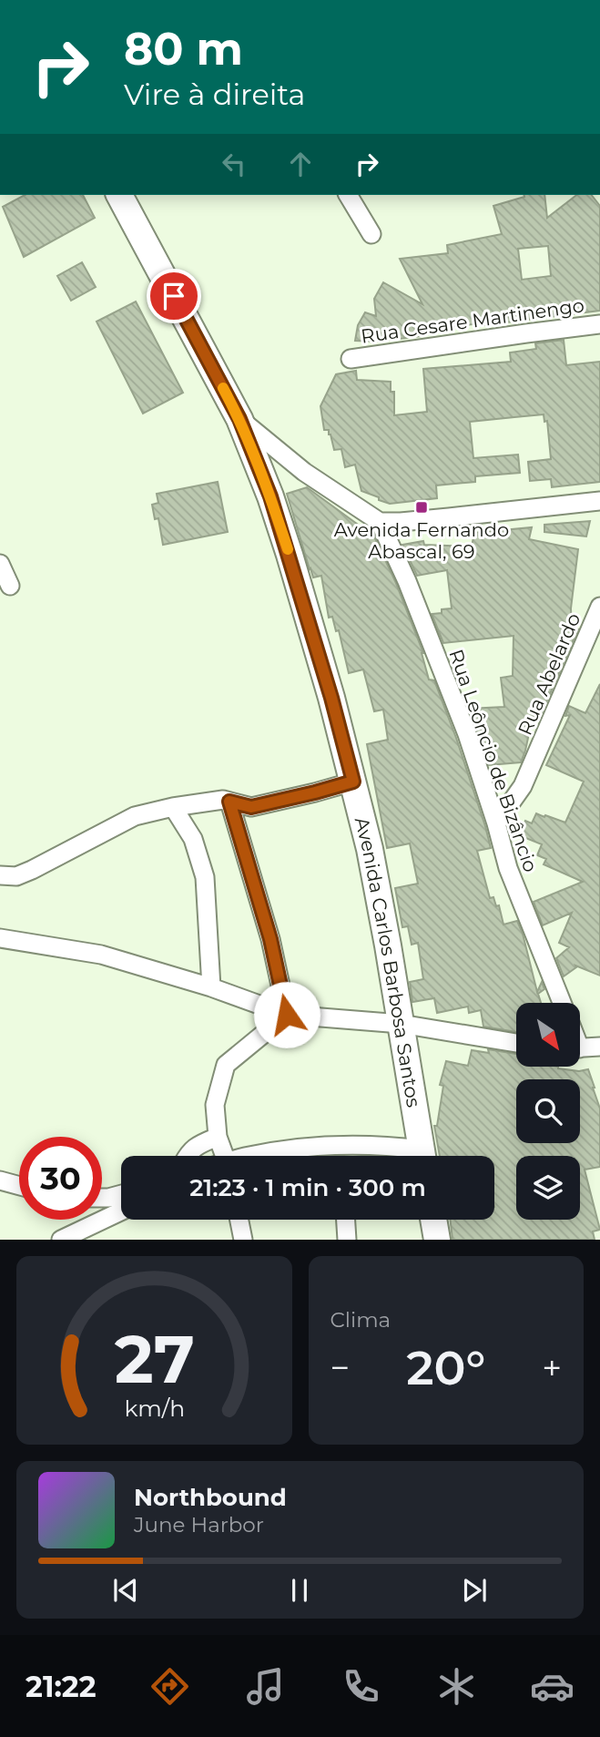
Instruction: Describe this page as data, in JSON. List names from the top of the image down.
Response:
{
  "streets": {
    "main road": ["Avenida Carlos Barbosa Santos"],
    "street": ["Rua Cesare Martinengo", "Rua Abelardo", "Rua Leôncio de Bizâncio"]
  },
  "crossings": [
    ["Rua Abelardo", "Rua Leôncio de Bizâncio"]
  ],
  "places": {
    "transit": ["Avenida Fernando Abascal, 69"]
  },
  "north": "bottom right",
  "page": {
    "turn": ["80 m", "Vire à direita"],
    "limit": "30",
    "trip": "21:23 · 1 min · 300 m",
    "tile": "Clima",
    "heat": ["−", "20°", "+"],
    "song": ["Northbound", "June Harbor"],
    "tabs": "21:22",
    "gauge": ["27", "km/h"]
  }
}
